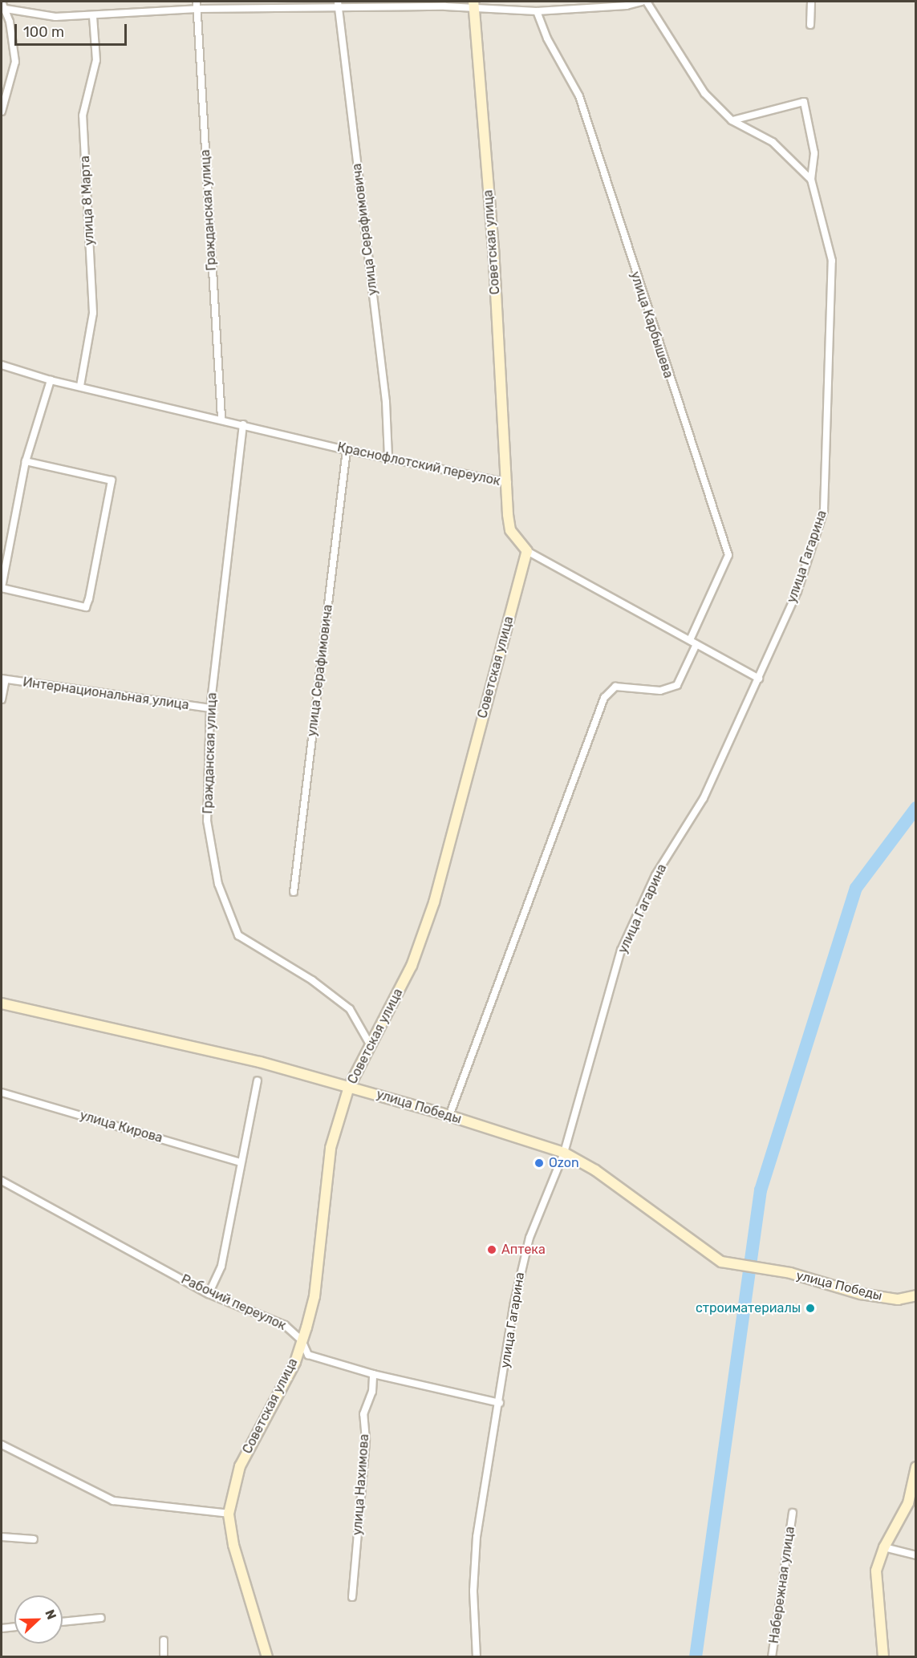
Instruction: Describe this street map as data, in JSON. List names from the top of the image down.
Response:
{
  "streets": {
    "street": [
      "улица 8 Марта",
      "Гражданская улица",
      "улица Серафимовича",
      "Советская улица",
      "улица Карбышева",
      "Краснофлотский переулок",
      "улица Гагарина",
      "Интернациональная улица",
      "улица Победы",
      "улица Кирова",
      "Рабочий переулок",
      "улица Нахимова",
      "Набережная улица"
    ]
  },
  "crossings": [
    ["улица 8 Марта", "Краснофлотский переулок"],
    ["Гражданская улица", "Советская улица"],
    ["Гражданская улица", "Краснофлотский переулок"],
    ["Гражданская улица", "Интернациональная улица"],
    ["улица Серафимовича", "Краснофлотский переулок"],
    ["Советская улица", "Краснофлотский переулок"],
    ["Советская улица", "улица Победы"],
    ["Советская улица", "Рабочий переулок"],
    ["улица Карбышева", "Краснофлотский переулок"],
    ["Краснофлотский переулок", "улица Гагарина"],
    ["улица Гагарина", "улица Победы"],
    ["улица Гагарина", "Рабочий переулок"],
    ["Рабочий переулок", "улица Нахимова"]
  ],
  "places": ["Ozon", "Аптека", "строиматериалы"],
  "scale_bar": "100 m",
  "north": "right"
}
